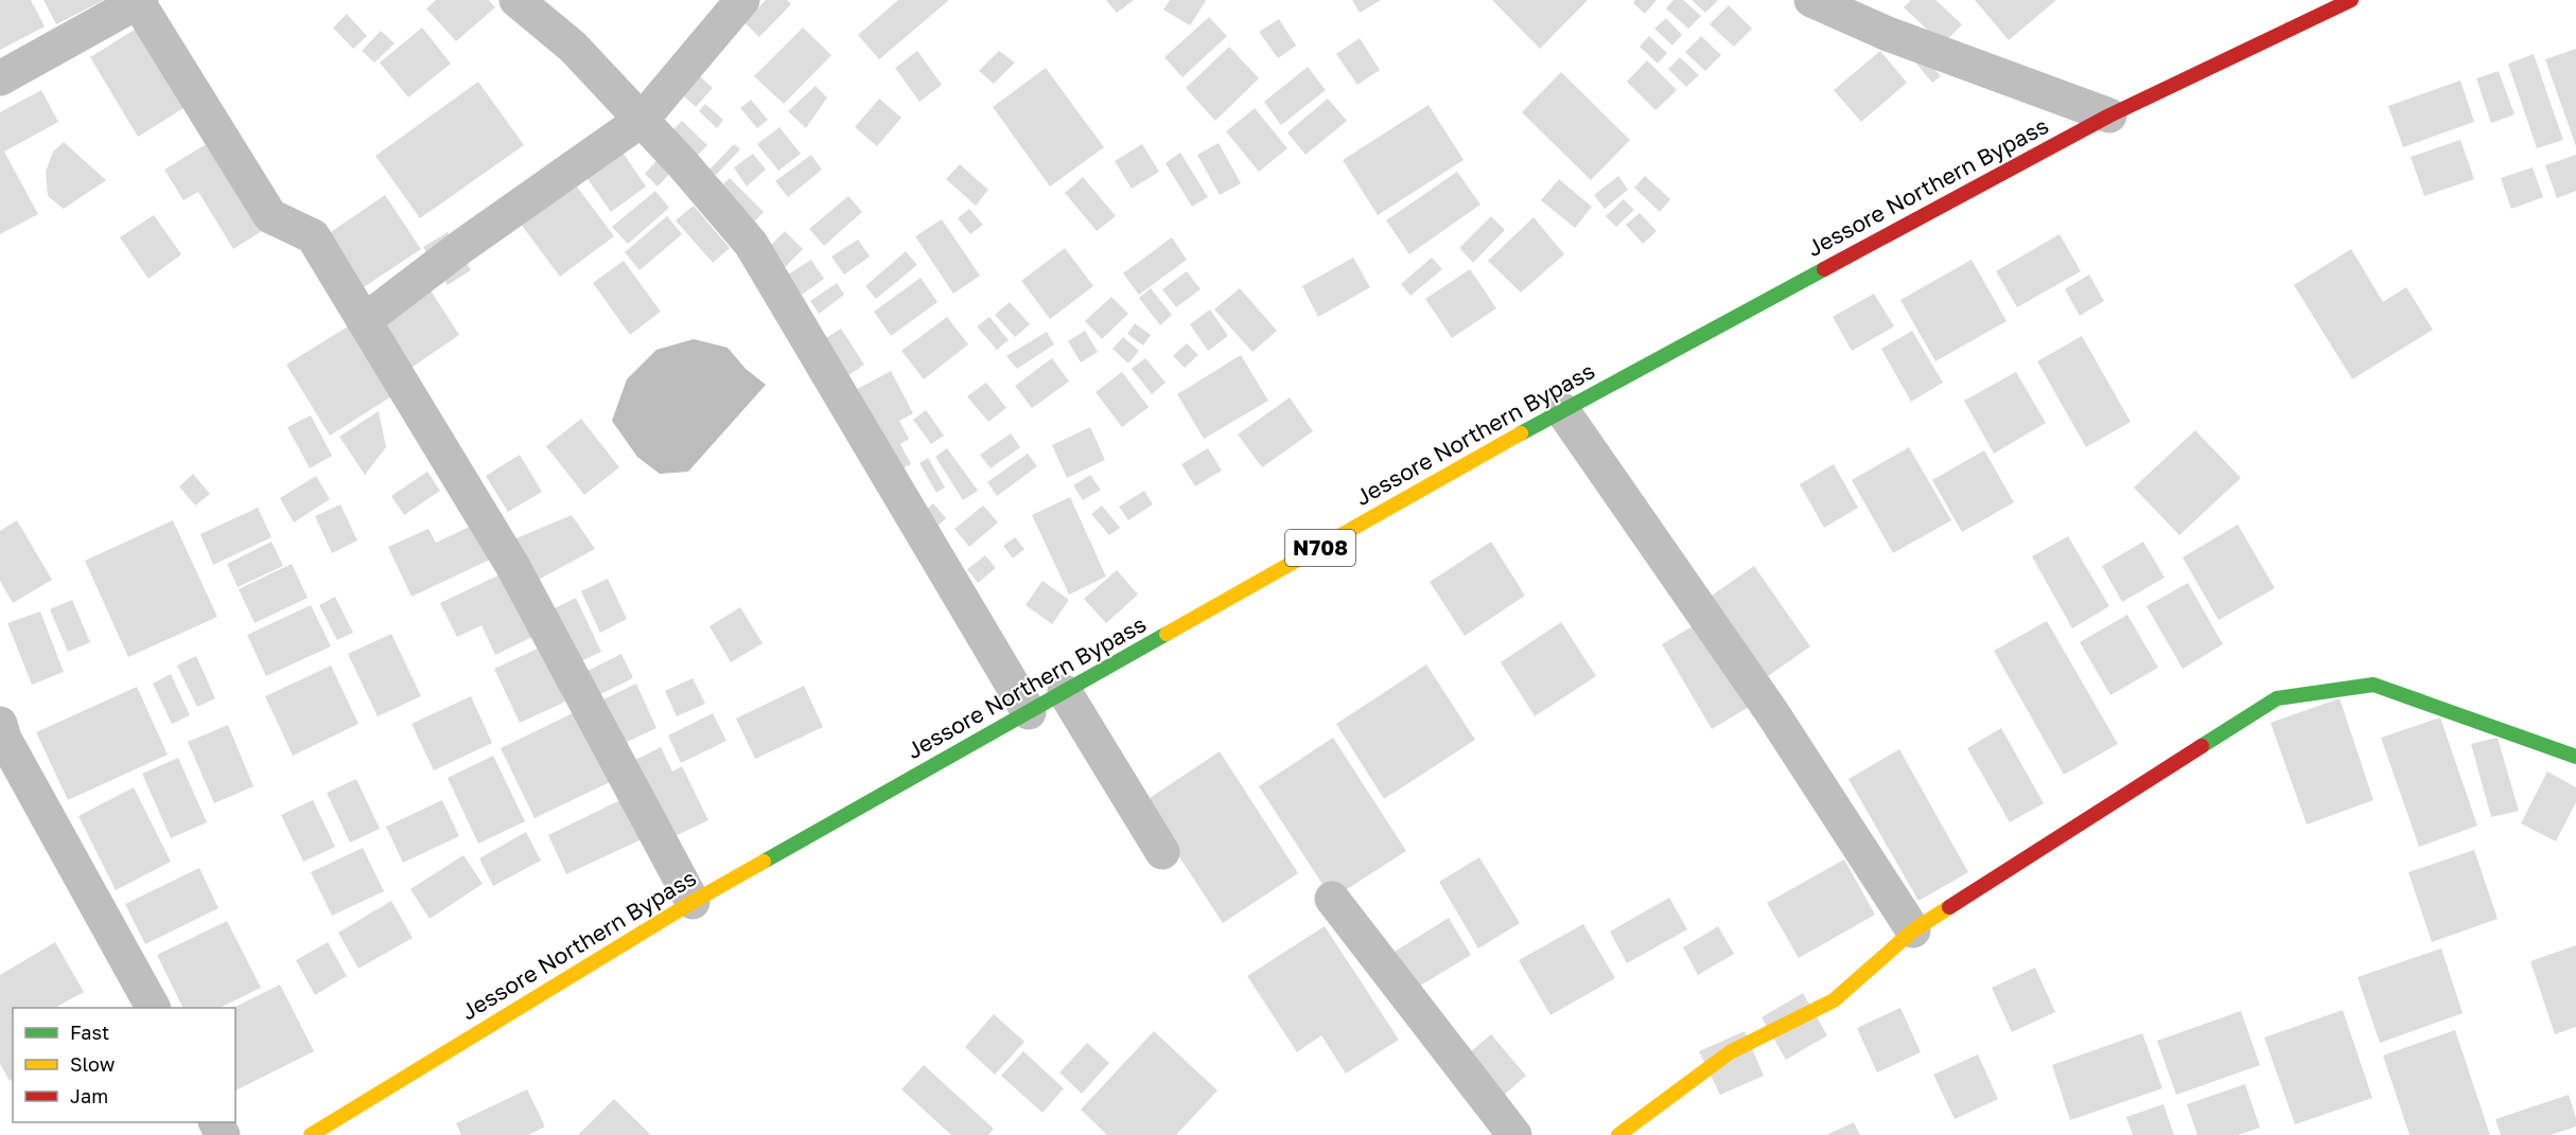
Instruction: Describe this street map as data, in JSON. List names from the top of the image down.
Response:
{
  "streets": {
    "main road": ["Jessore Northern Bypass", "N708"]
  },
  "legend": ["Fast", "Slow", "Jam"]
}
